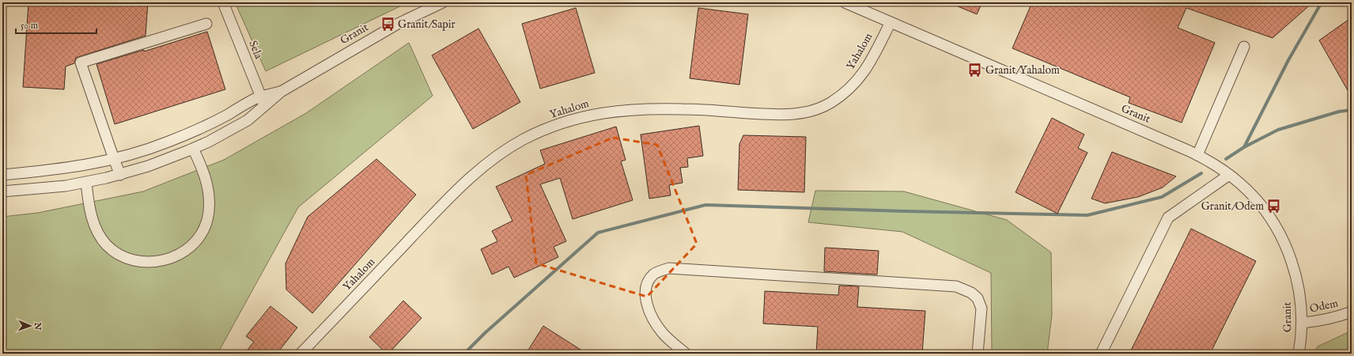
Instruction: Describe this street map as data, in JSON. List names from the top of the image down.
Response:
{
  "streets": {
    "street": [
      "Granit",
      "Sela",
      "Yahalom",
      "Odem"
    ]
  },
  "crossings": [
    ["Granit", "Yahalom"],
    ["Granit", "Odem"]
  ],
  "places": {
    "bus stop": ["Granit/Sapir", "Granit/Yahalom", "Granit/Odem"]
  },
  "scale_bar": "50 m",
  "north": "right"
}
